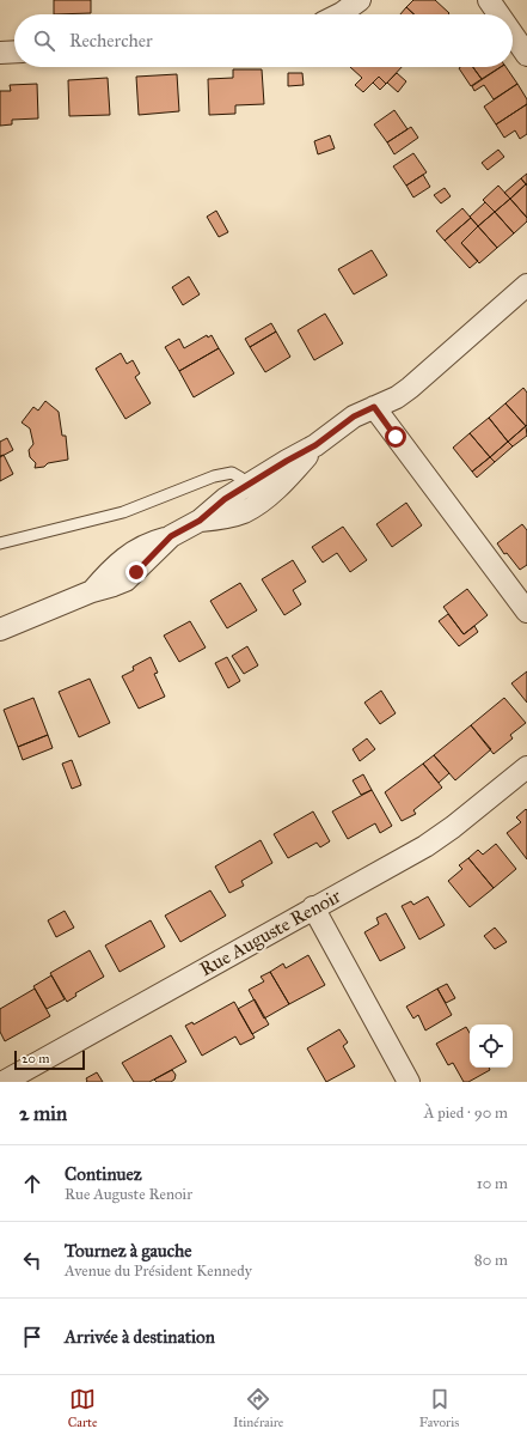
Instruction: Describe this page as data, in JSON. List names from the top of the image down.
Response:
{
  "streets": {
    "street": ["Rue Auguste Renoir"]
  },
  "scale_bar": "20 m",
  "page": {
    "search": "Rechercher",
    "scale": "20 m",
    "heading": ["2 min", "À pied · 90 m"],
    "list": [
      ["Continuez", "Rue Auguste Renoir", "10 m"],
      ["Tournez à gauche", "Avenue du Président Kennedy", "80 m"],
      "Arrivée à destination"
    ],
    "nav": ["Carte", "Itinéraire", "Favoris"]
  }
}
